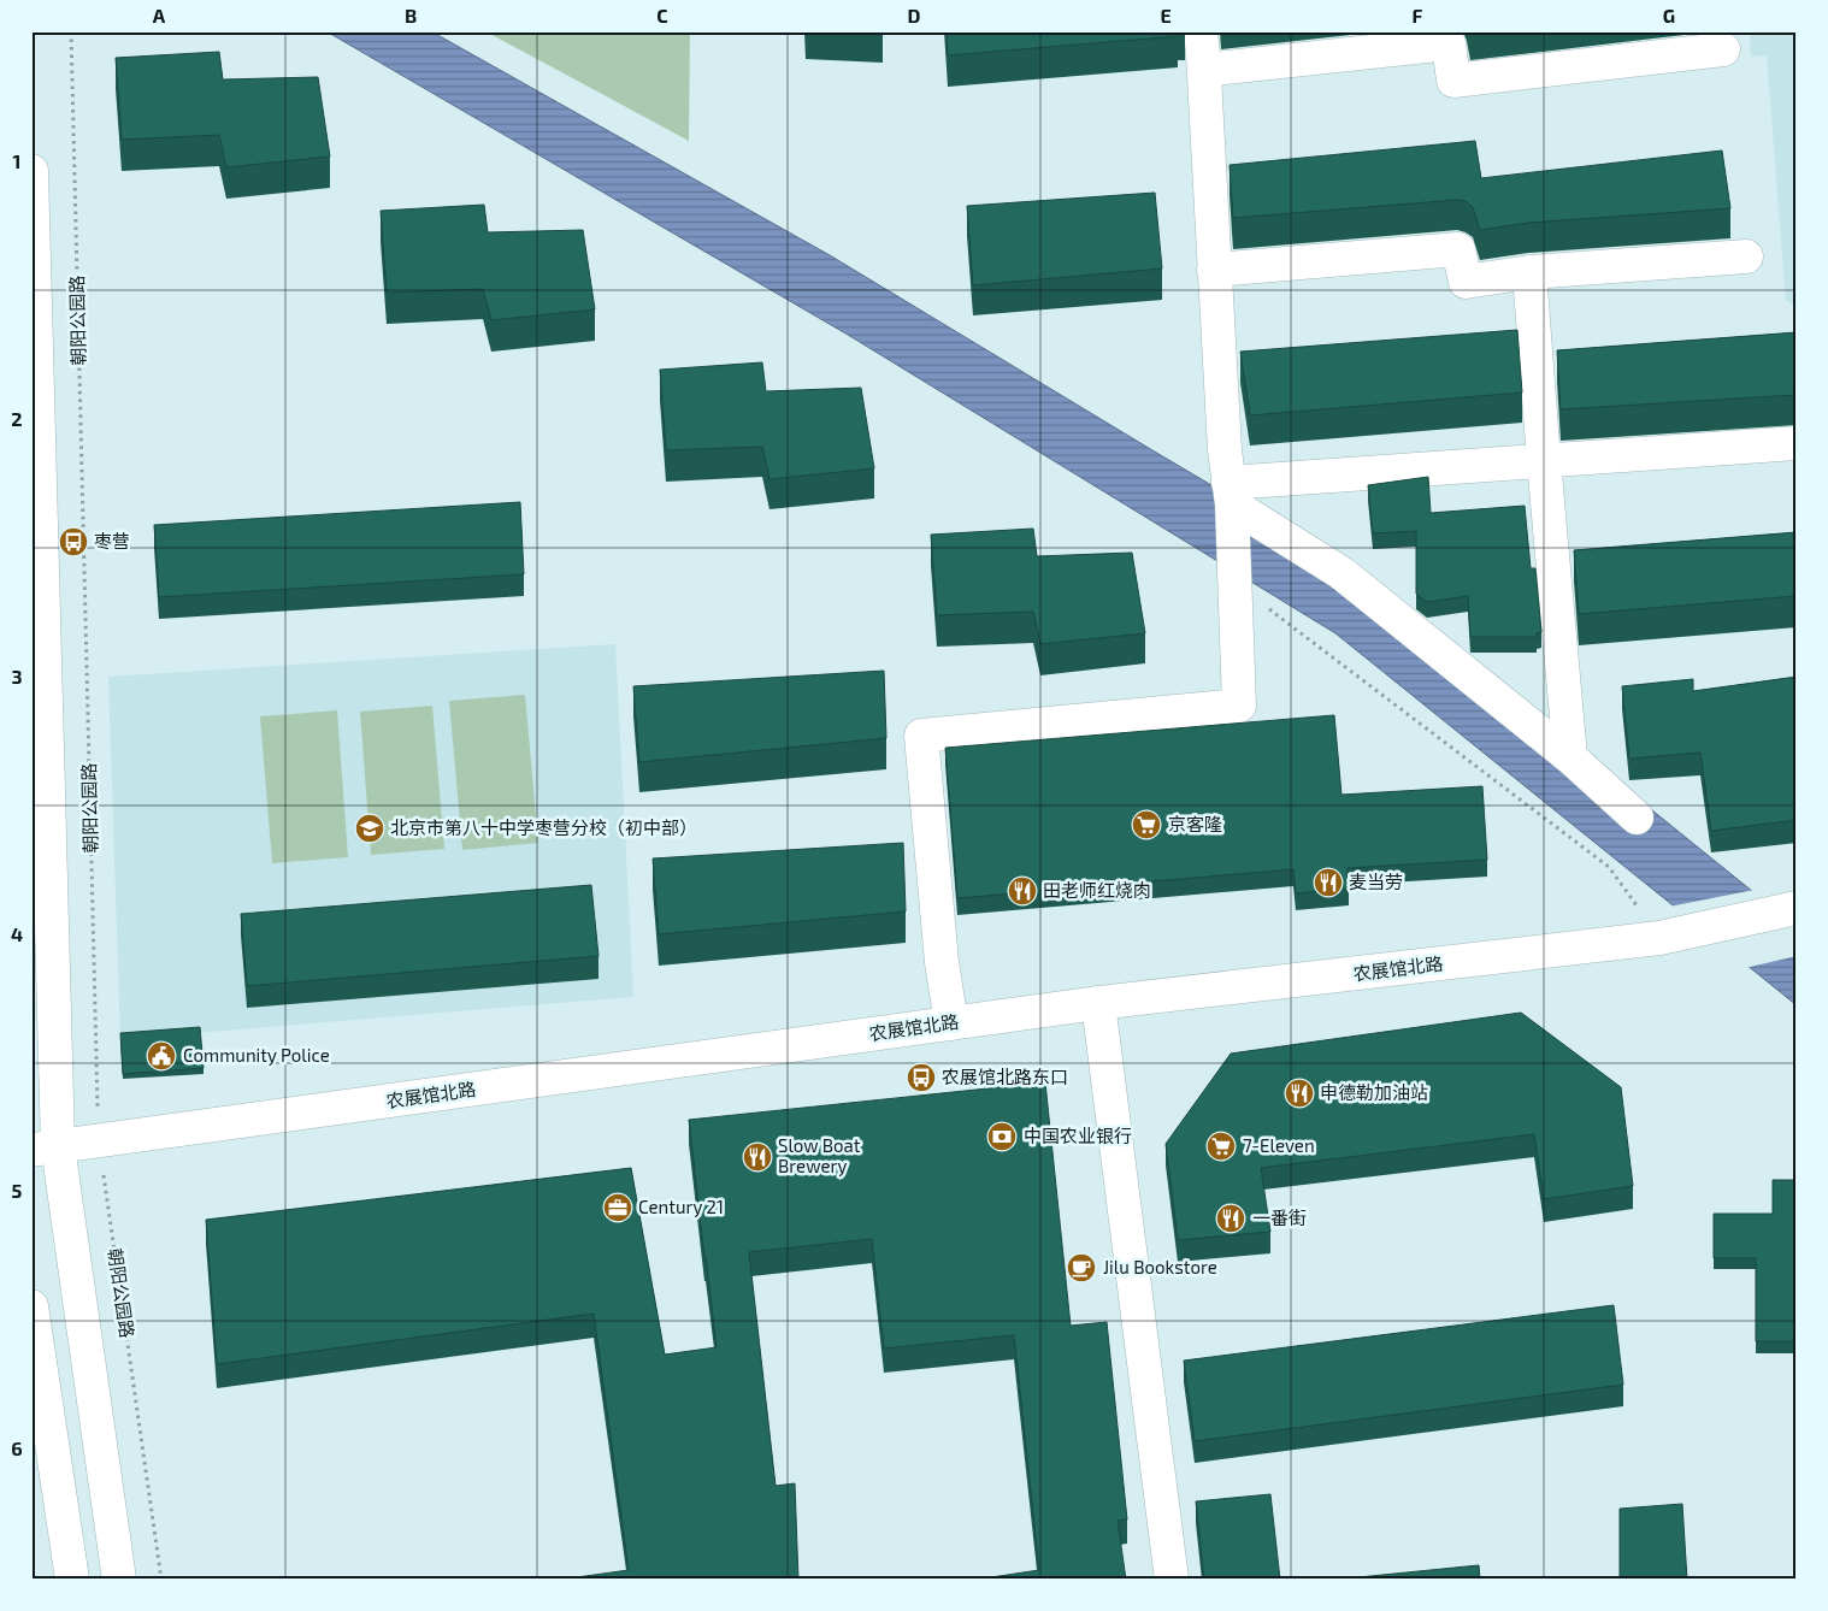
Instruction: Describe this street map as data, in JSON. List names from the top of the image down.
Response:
{
  "streets": {
    "street": ["农展馆北路"],
    "path": ["朝阳公园路"]
  },
  "crossings": [
    ["朝阳公园路", "农展馆北路"]
  ],
  "places": {
    "bus stop": ["枣营", "农展馆北路东口"],
    "supermarket": ["京客隆", "7-Eleven"],
    "school or university": ["北京市第八十中学枣营分校（初中部）"],
    "restaurant": [
      "麦当劳",
      "田老师红烧肉",
      "申德勒加油站",
      "Slow Boat Brewery",
      "一番街"
    ],
    "public building": ["Community Police"],
    "bank": ["中国农业银行"],
    "office": ["Century 21"],
    "cafe": ["Jilu Bookstore"]
  },
  "grid": {
    "columns": [
      "A",
      "B",
      "C",
      "D",
      "E",
      "F",
      "G"
    ],
    "rows": [
      "1",
      "2",
      "3",
      "4",
      "5",
      "6"
    ]
  }
}
